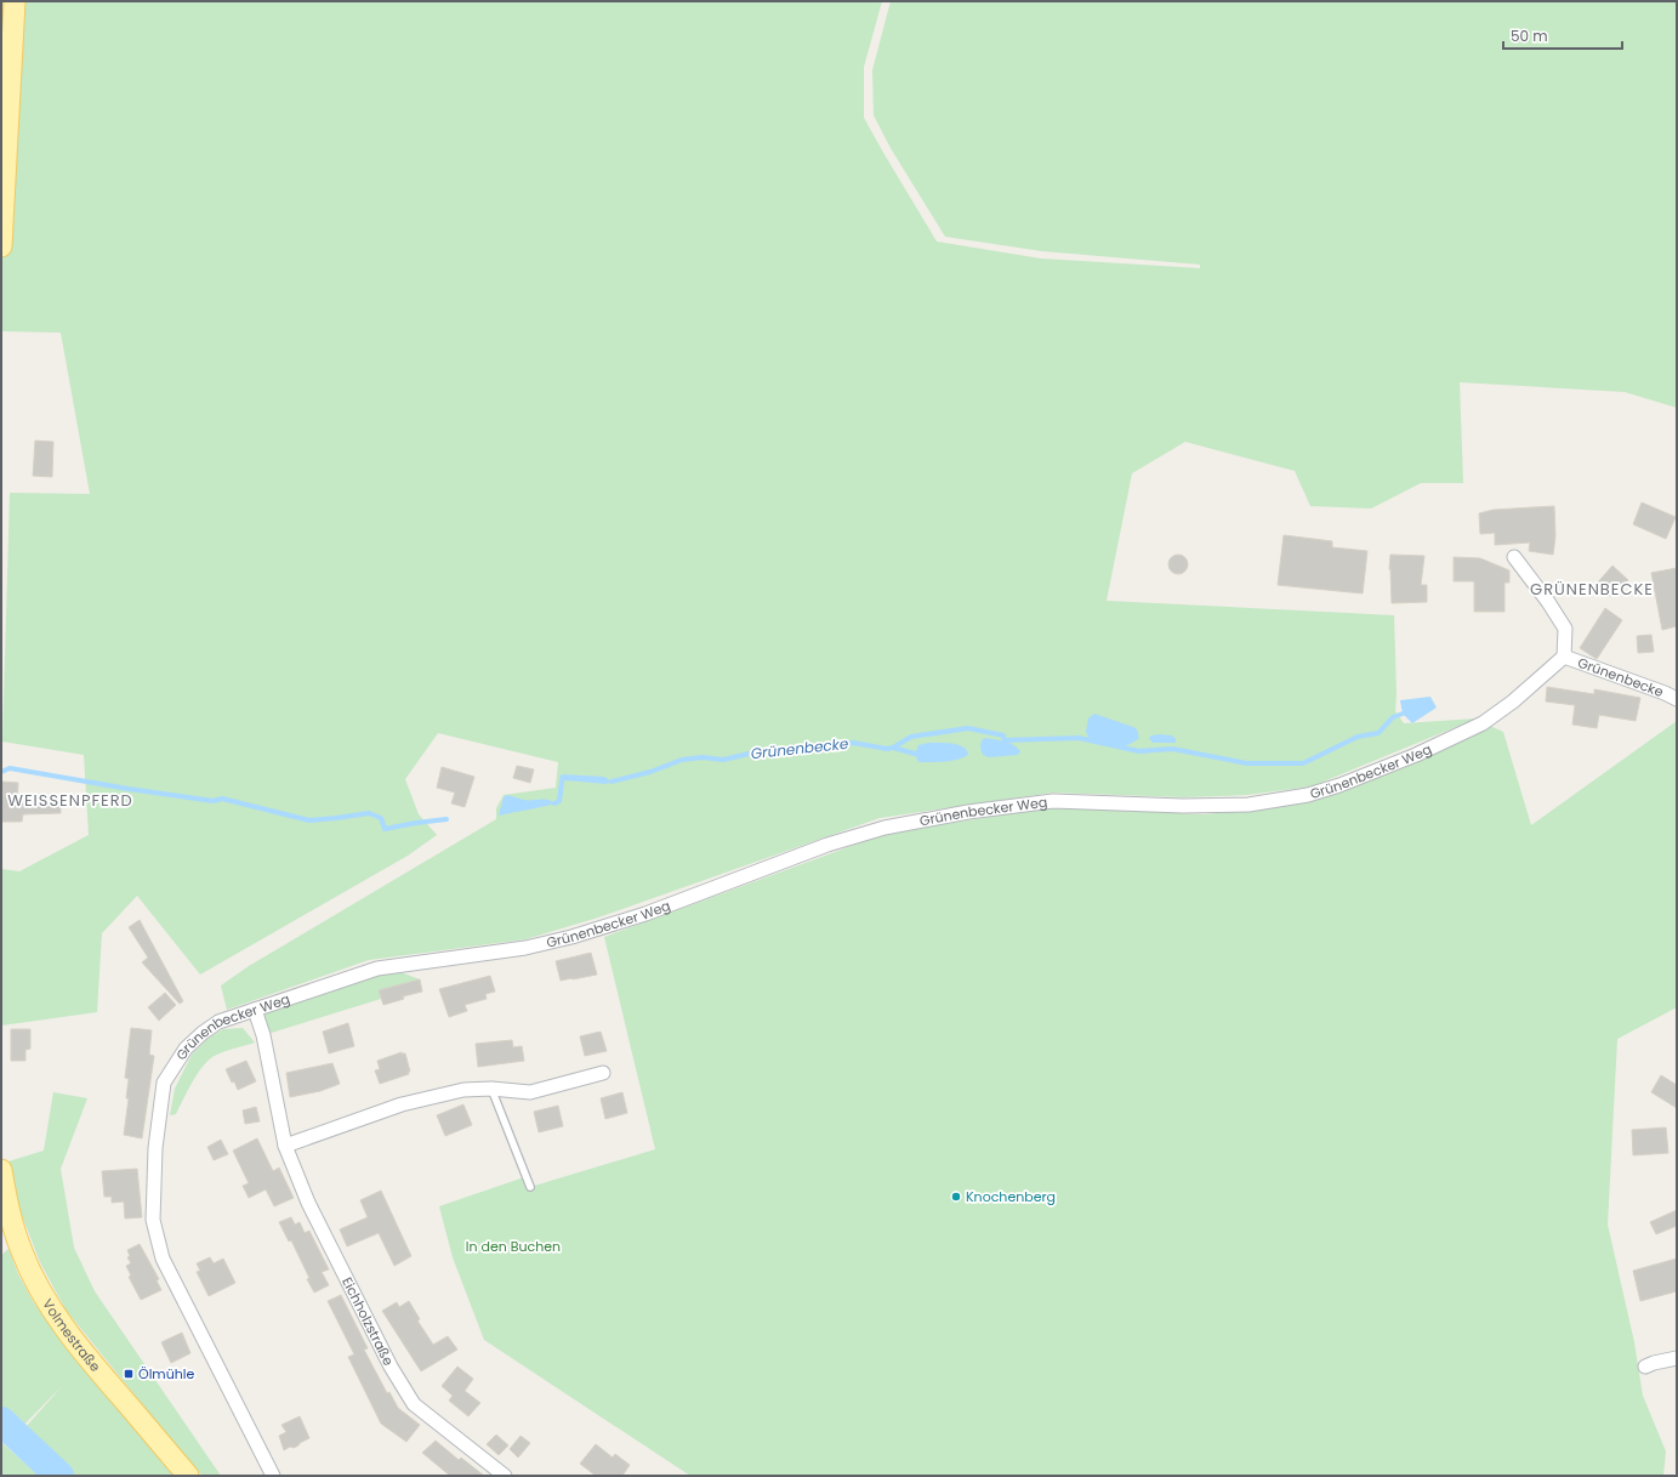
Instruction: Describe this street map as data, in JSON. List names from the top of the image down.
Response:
{
  "streets": {
    "main road": ["Volmestraße"],
    "street": ["Grünenbecke", "Grünenbecker Weg", "Eichholzstraße"]
  },
  "crossings": [
    ["Grünenbecke", "Grünenbecker Weg"],
    ["Grünenbecker Weg", "Eichholzstraße"]
  ],
  "districts": ["GRÜNENBECKE", "WEISSENPFERD"],
  "water": ["Grünenbecke"],
  "parks": ["In den Buchen"],
  "places": {
    "other": ["Knochenberg"],
    "transit": ["Ölmühle"]
  },
  "scale_bar": "50 m"
}
